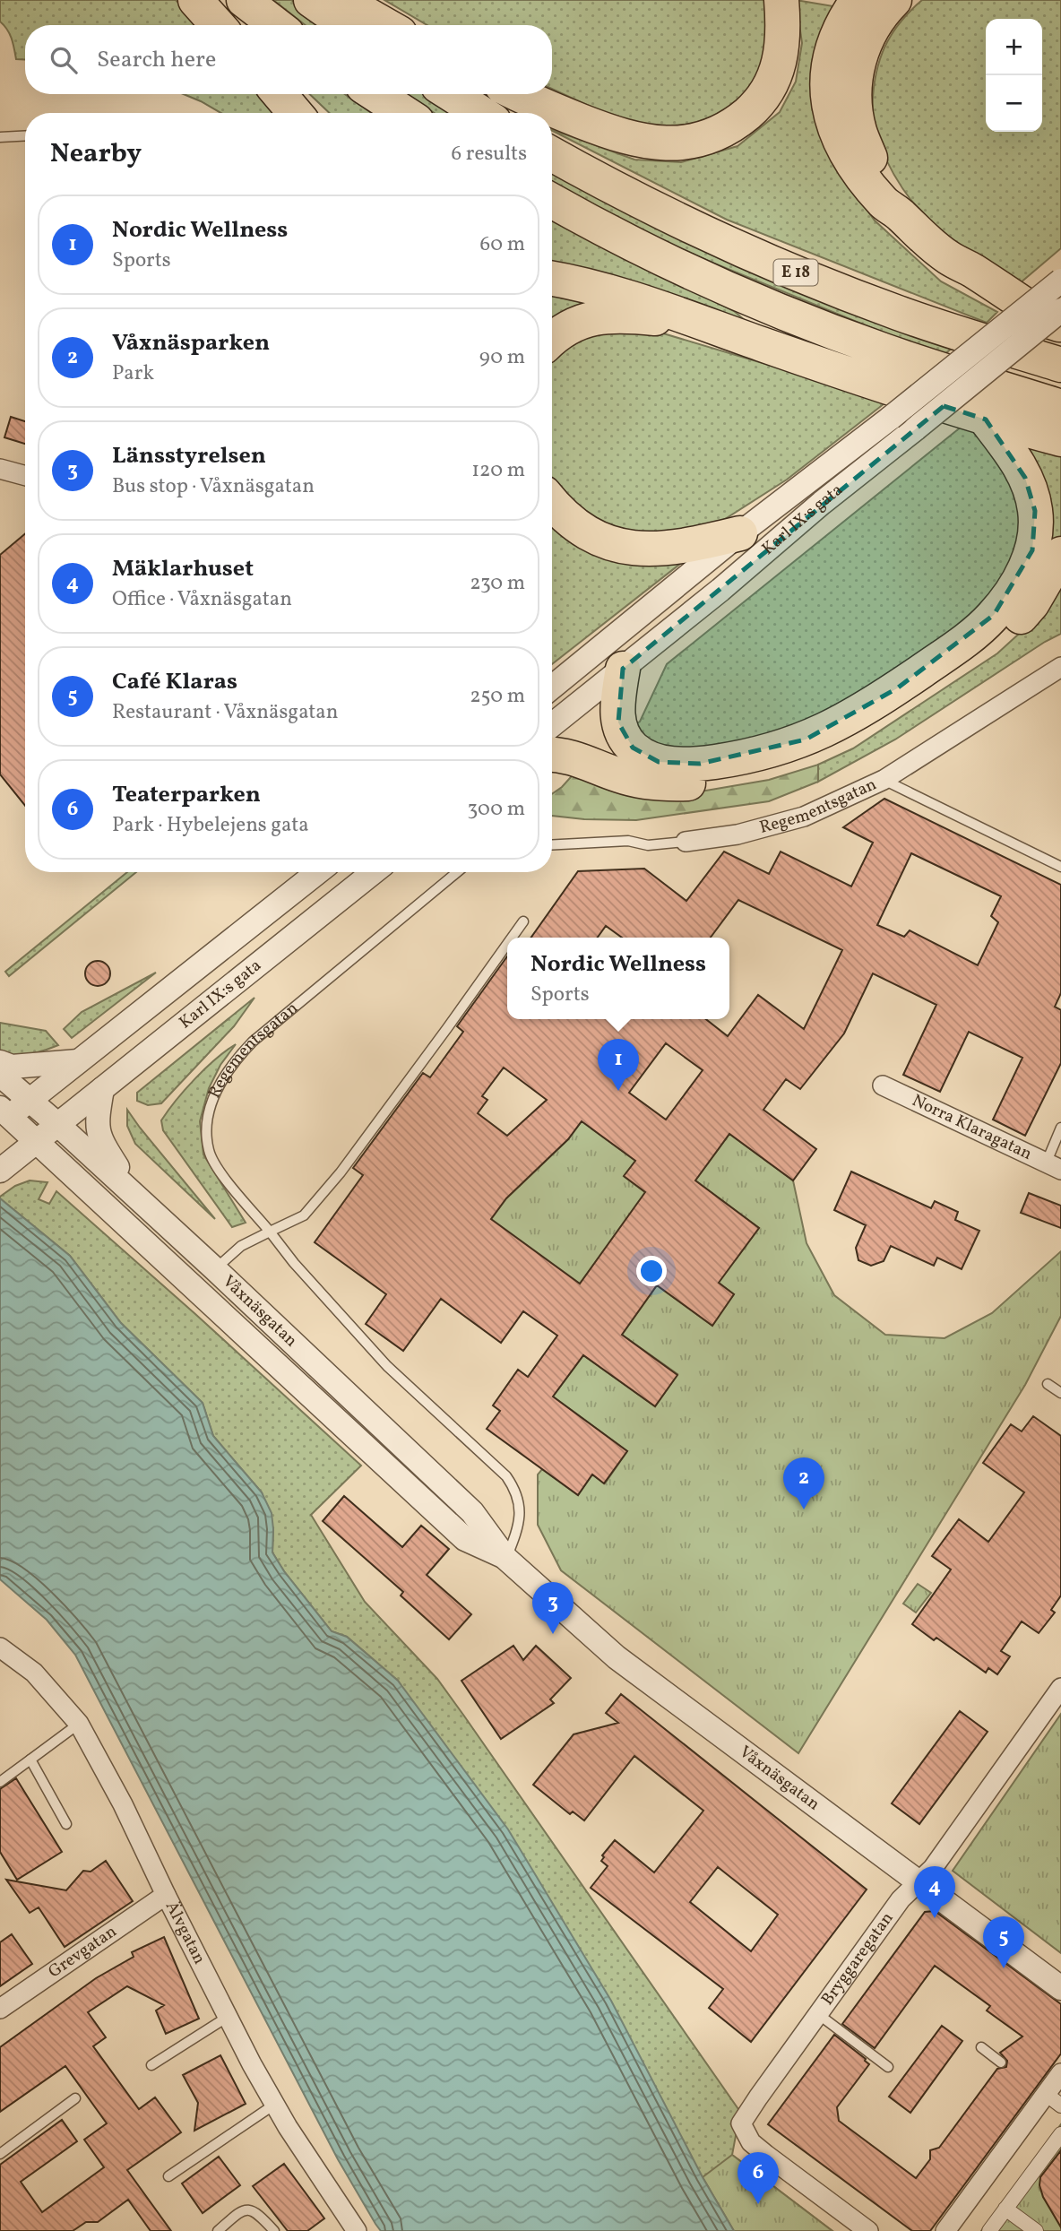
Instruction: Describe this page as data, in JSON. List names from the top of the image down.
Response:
{
  "streets": {
    "highway": ["E 18"],
    "street": [
      "Karl IX:s gata",
      "Regementsgatan",
      "Norra Klaragatan",
      "Våxnäsgatan",
      "Älvgatan",
      "Grevgatan",
      "Bryggaregatan"
    ]
  },
  "crossings": [
    ["Karl IX:s gata", "Våxnäsgatan"],
    ["Regementsgatan", "Våxnäsgatan"],
    ["Våxnäsgatan", "Bryggaregatan"],
    ["Älvgatan", "Grevgatan"]
  ],
  "page": {
    "map_buttons": ["+", "−"],
    "search": "Search here",
    "heading": ["Nearby", "6 results"],
    "list": [
      {
        "mark": "1",
        "name": "Nordic Wellness",
        "note": "Sports",
        "value": "60 m"
      },
      {
        "mark": "2",
        "name": "Våxnäsparken",
        "note": "Park",
        "value": "90 m"
      },
      {
        "mark": "3",
        "name": "Länsstyrelsen",
        "note": "Bus stop · Våxnäsgatan",
        "value": "120 m"
      },
      {
        "mark": "4",
        "name": "Mäklarhuset",
        "note": "Office · Våxnäsgatan",
        "value": "230 m"
      },
      {
        "mark": "5",
        "name": "Café Klaras",
        "note": "Restaurant · Våxnäsgatan",
        "value": "250 m"
      },
      {
        "mark": "6",
        "name": "Teaterparken",
        "note": "Park · Hybelejens gata",
        "value": "300 m"
      }
    ],
    "popup": ["Nordic Wellness", "Sports"],
    "pins": [
      "1",
      "2",
      "3",
      "4",
      "5",
      "6"
    ]
  }
}
